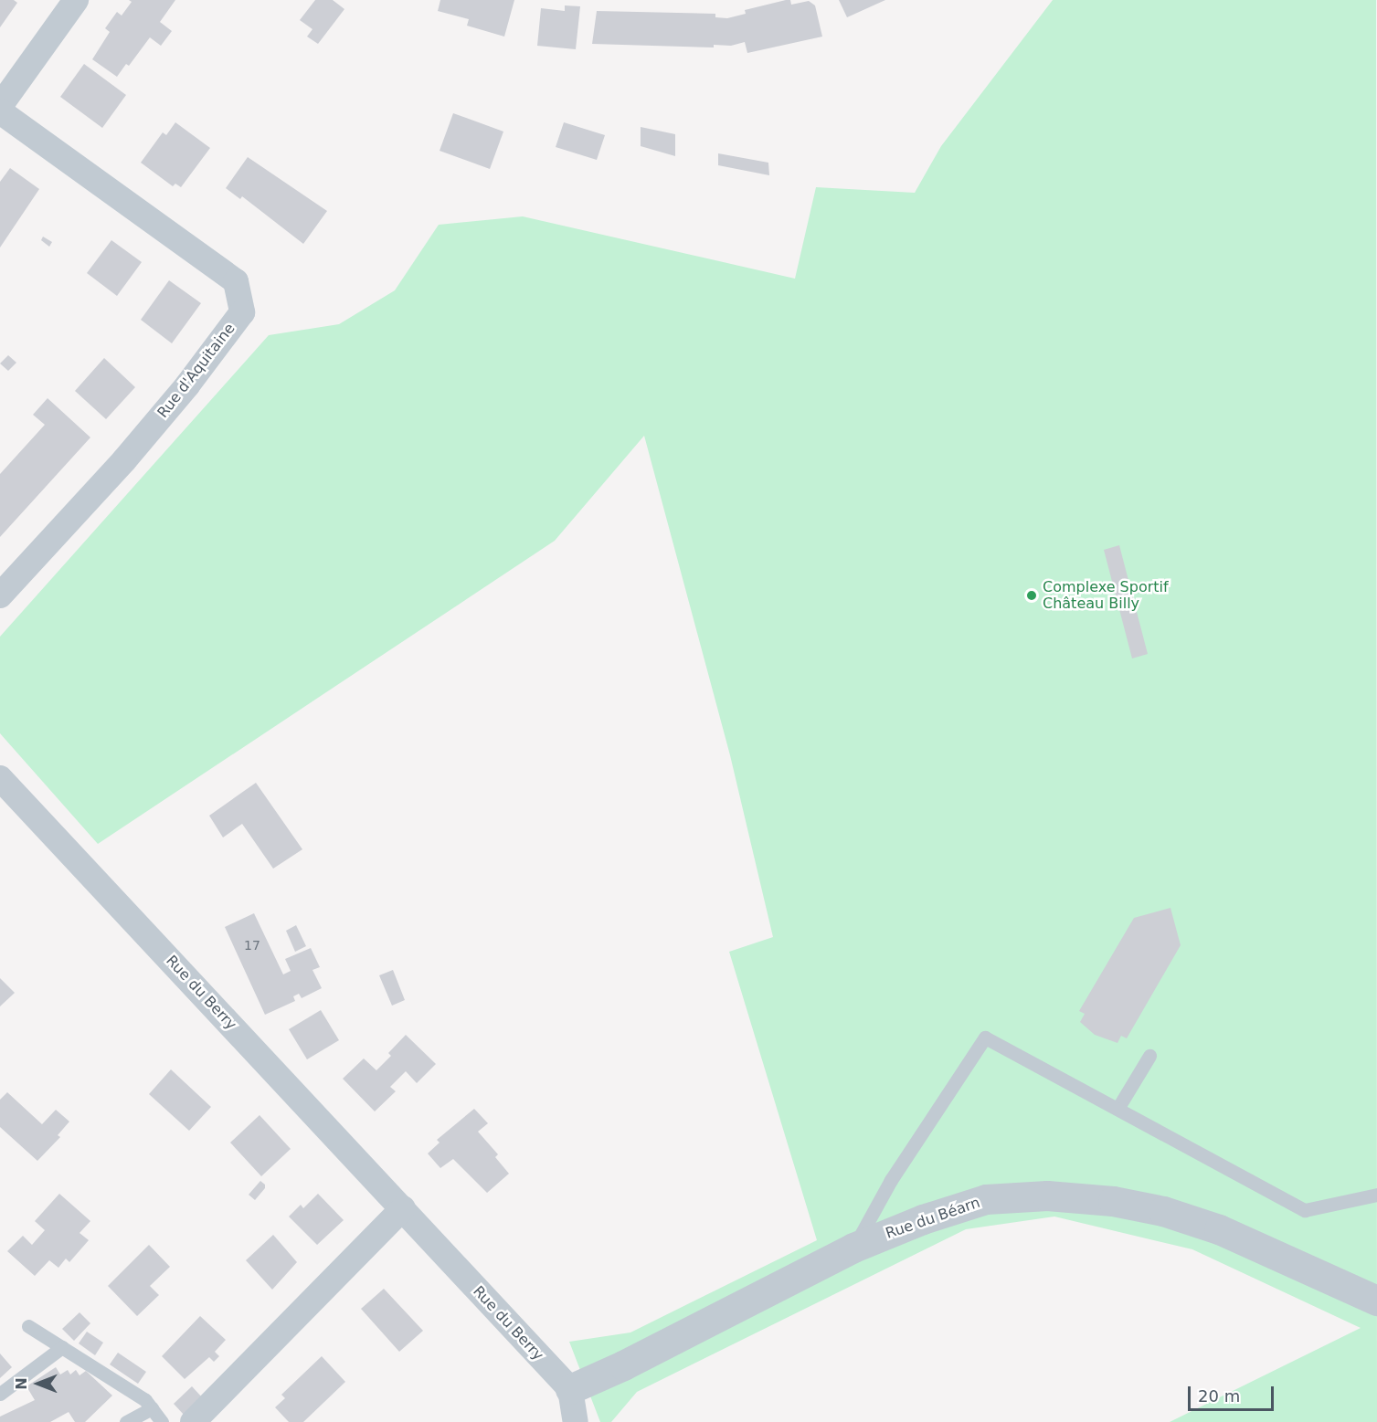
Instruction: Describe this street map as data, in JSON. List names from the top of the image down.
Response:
{
  "streets": {
    "street": ["Rue d'Aquitaine", "Rue du Berry", "Rue du Béarn"]
  },
  "crossings": [
    ["Rue du Berry", "Rue du Béarn"]
  ],
  "places": ["Complexe Sportif Château Billy"],
  "house_numbers": ["17"],
  "scale_bar": "20 m",
  "north": "left"
}
